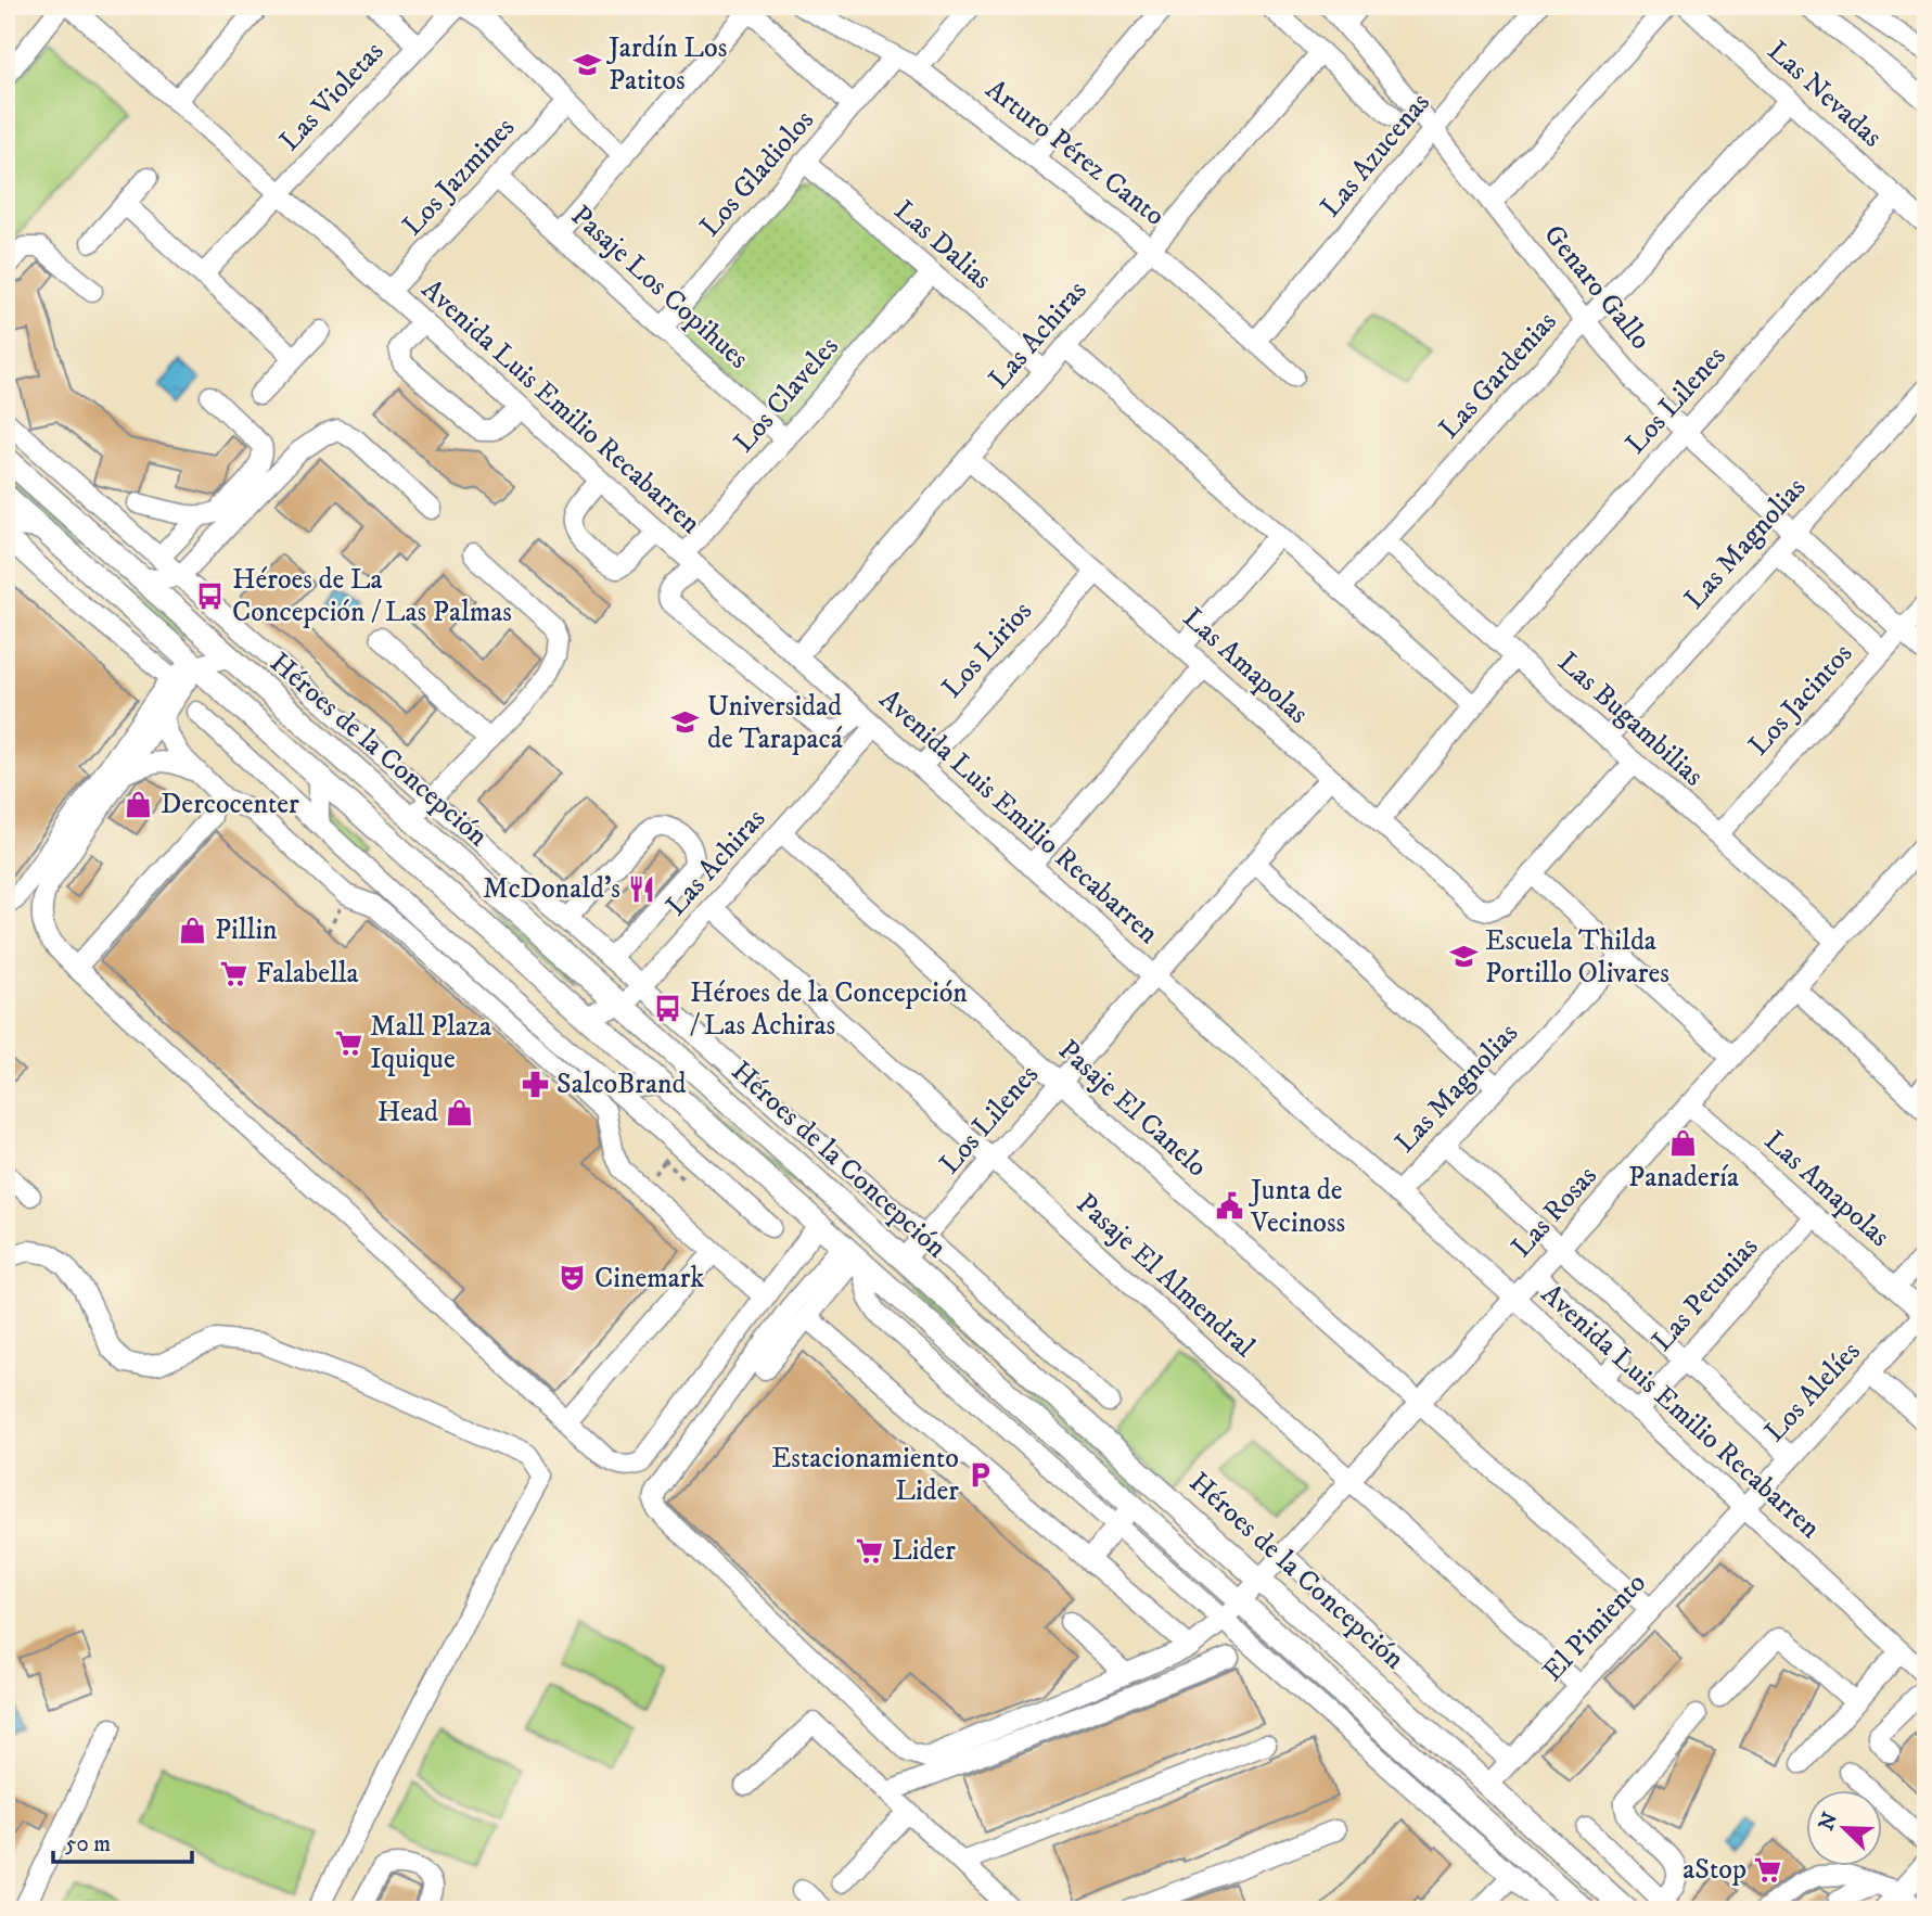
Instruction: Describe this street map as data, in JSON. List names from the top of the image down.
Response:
{
  "streets": {
    "main road": ["Héroes de la Concepción"],
    "street": [
      "Las Nevadas",
      "Las Violetas",
      "Arturo Pérez Canto",
      "Las Azucenas",
      "Los Gladiolos",
      "Los Jazmines",
      "Las Dalias",
      "Pasaje Los Copihues",
      "Genaro Gallo",
      "Las Achiras",
      "Las Gardenias",
      "Los Claveles",
      "Los Lilenes",
      "Avenida Luis Emilio Recabarren",
      "Las Magnolias",
      "Los Lirios",
      "Las Amapolas",
      "Los Jacintos",
      "Las Bugambilias",
      "Pasaje El Canelo",
      "Las Rosas",
      "Pasaje El Almendral",
      "Las Petunias",
      "Los Alelíes",
      "El Pimiento"
    ]
  },
  "crossings": [
    ["Las Nevadas", "Las Gardenias"],
    ["Las Nevadas", "Los Lilenes"],
    ["Las Violetas", "Avenida Luis Emilio Recabarren"],
    ["Arturo Pérez Canto", "Las Azucenas"],
    ["Arturo Pérez Canto", "Los Gladiolos"],
    ["Arturo Pérez Canto", "Las Achiras"],
    ["Las Azucenas", "Genaro Gallo"],
    ["Los Gladiolos", "Las Dalias"],
    ["Los Gladiolos", "Pasaje Los Copihues"],
    ["Los Jazmines", "Pasaje Los Copihues"],
    ["Los Jazmines", "Avenida Luis Emilio Recabarren"],
    ["Las Dalias", "Las Achiras"],
    ["Las Dalias", "Los Claveles"],
    ["Pasaje Los Copihues", "Los Claveles"],
    ["Genaro Gallo", "Las Gardenias"],
    ["Genaro Gallo", "Los Lilenes"],
    ["Genaro Gallo", "Las Magnolias"],
    ["Genaro Gallo", "Los Jacintos"],
    ["Las Achiras", "Avenida Luis Emilio Recabarren"],
    ["Las Achiras", "Las Amapolas"],
    ["Las Achiras", "Héroes de la Concepción"],
    ["Las Achiras", "Pasaje El Canelo"],
    ["Las Achiras", "Pasaje El Almendral"],
    ["Las Gardenias", "Las Bugambilias"],
    ["Los Claveles", "Avenida Luis Emilio Recabarren"],
    ["Los Lilenes", "Avenida Luis Emilio Recabarren"],
    ["Los Lilenes", "Las Amapolas"],
    ["Los Lilenes", "Las Bugambilias"],
    ["Los Lilenes", "Héroes de la Concepción"],
    ["Los Lilenes", "Pasaje El Canelo"],
    ["Los Lilenes", "Pasaje El Almendral"],
    ["Avenida Luis Emilio Recabarren", "Las Magnolias"],
    ["Avenida Luis Emilio Recabarren", "Los Lirios"],
    ["Avenida Luis Emilio Recabarren", "Las Rosas"],
    ["Avenida Luis Emilio Recabarren", "Las Petunias"],
    ["Avenida Luis Emilio Recabarren", "Los Alelíes"],
    ["Avenida Luis Emilio Recabarren", "El Pimiento"],
    ["Las Magnolias", "Las Bugambilias"],
    ["Los Lirios", "Las Amapolas"],
    ["Las Amapolas", "Las Rosas"],
    ["Las Amapolas", "Las Petunias"],
    ["Las Amapolas", "Los Alelíes"],
    ["Los Jacintos", "Las Bugambilias"],
    ["Las Bugambilias", "Las Rosas"],
    ["Héroes de la Concepción", "Las Rosas"],
    ["Héroes de la Concepción", "El Pimiento"],
    ["Pasaje El Canelo", "Las Rosas"],
    ["Pasaje El Canelo", "El Pimiento"],
    ["Las Rosas", "Pasaje El Almendral"],
    ["Pasaje El Almendral", "El Pimiento"],
    ["Los Alelíes", "El Pimiento"]
  ],
  "places": {
    "school or university": ["Jardín Los Patitos", "Universidad de Tarapacá", "Escuela Thilda Portillo Olivares"],
    "bus stop": ["Héroes de La Concepción / Las Palmas", "Héroes de la Concepción / Las Achiras"],
    "shop": [
      "Dercocenter",
      "Pillin",
      "Head",
      "Panadería"
    ],
    "restaurant": ["McDonald's"],
    "supermarket": [
      "Falabella",
      "Mall Plaza Iquique",
      "Lider",
      "aStop"
    ],
    "pharmacy": ["SalcoBrand"],
    "public building": ["Junta de Vecinoss"],
    "theatre": ["Cinemark"],
    "parking": ["Estacionamiento Lider"]
  },
  "scale_bar": "50 m",
  "north": "top left"
}
